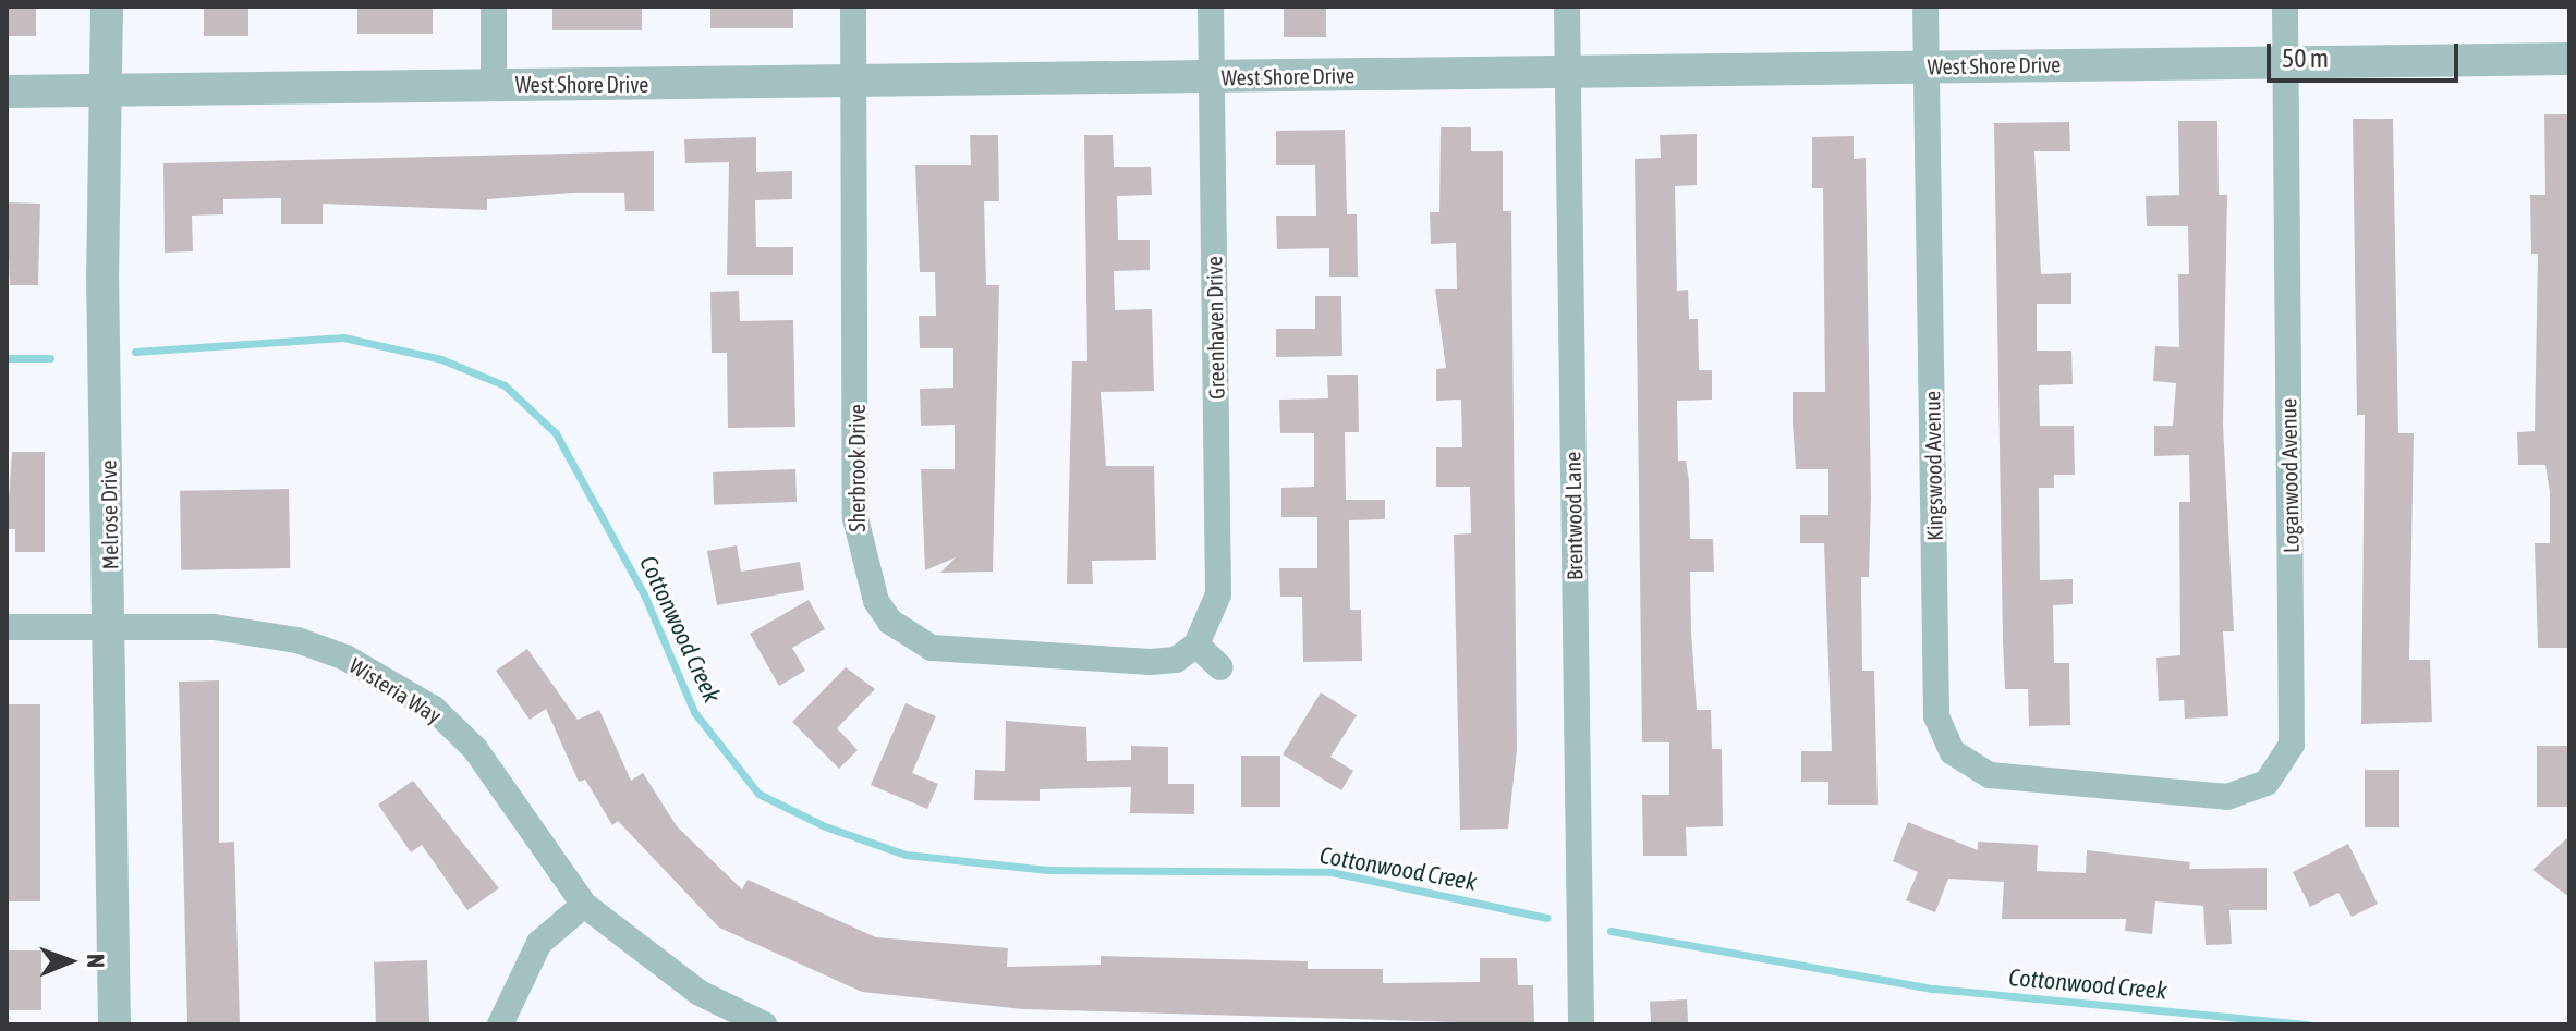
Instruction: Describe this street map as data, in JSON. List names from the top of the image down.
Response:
{
  "streets": {
    "street": [
      "West Shore Drive",
      "Greenhaven Drive",
      "Kingswood Avenue",
      "Sherbrook Drive",
      "Loganwood Avenue",
      "Melrose Drive",
      "Brentwood Lane",
      "Wisteria Way"
    ]
  },
  "crossings": [
    ["West Shore Drive", "Greenhaven Drive"],
    ["West Shore Drive", "Kingswood Avenue"],
    ["West Shore Drive", "Sherbrook Drive"],
    ["West Shore Drive", "Loganwood Avenue"],
    ["West Shore Drive", "Melrose Drive"],
    ["West Shore Drive", "Brentwood Lane"],
    ["Greenhaven Drive", "Sherbrook Drive"],
    ["Kingswood Avenue", "Loganwood Avenue"],
    ["Melrose Drive", "Wisteria Way"]
  ],
  "water": ["Cottonwood Creek"],
  "scale_bar": "50 m",
  "north": "right"
}
